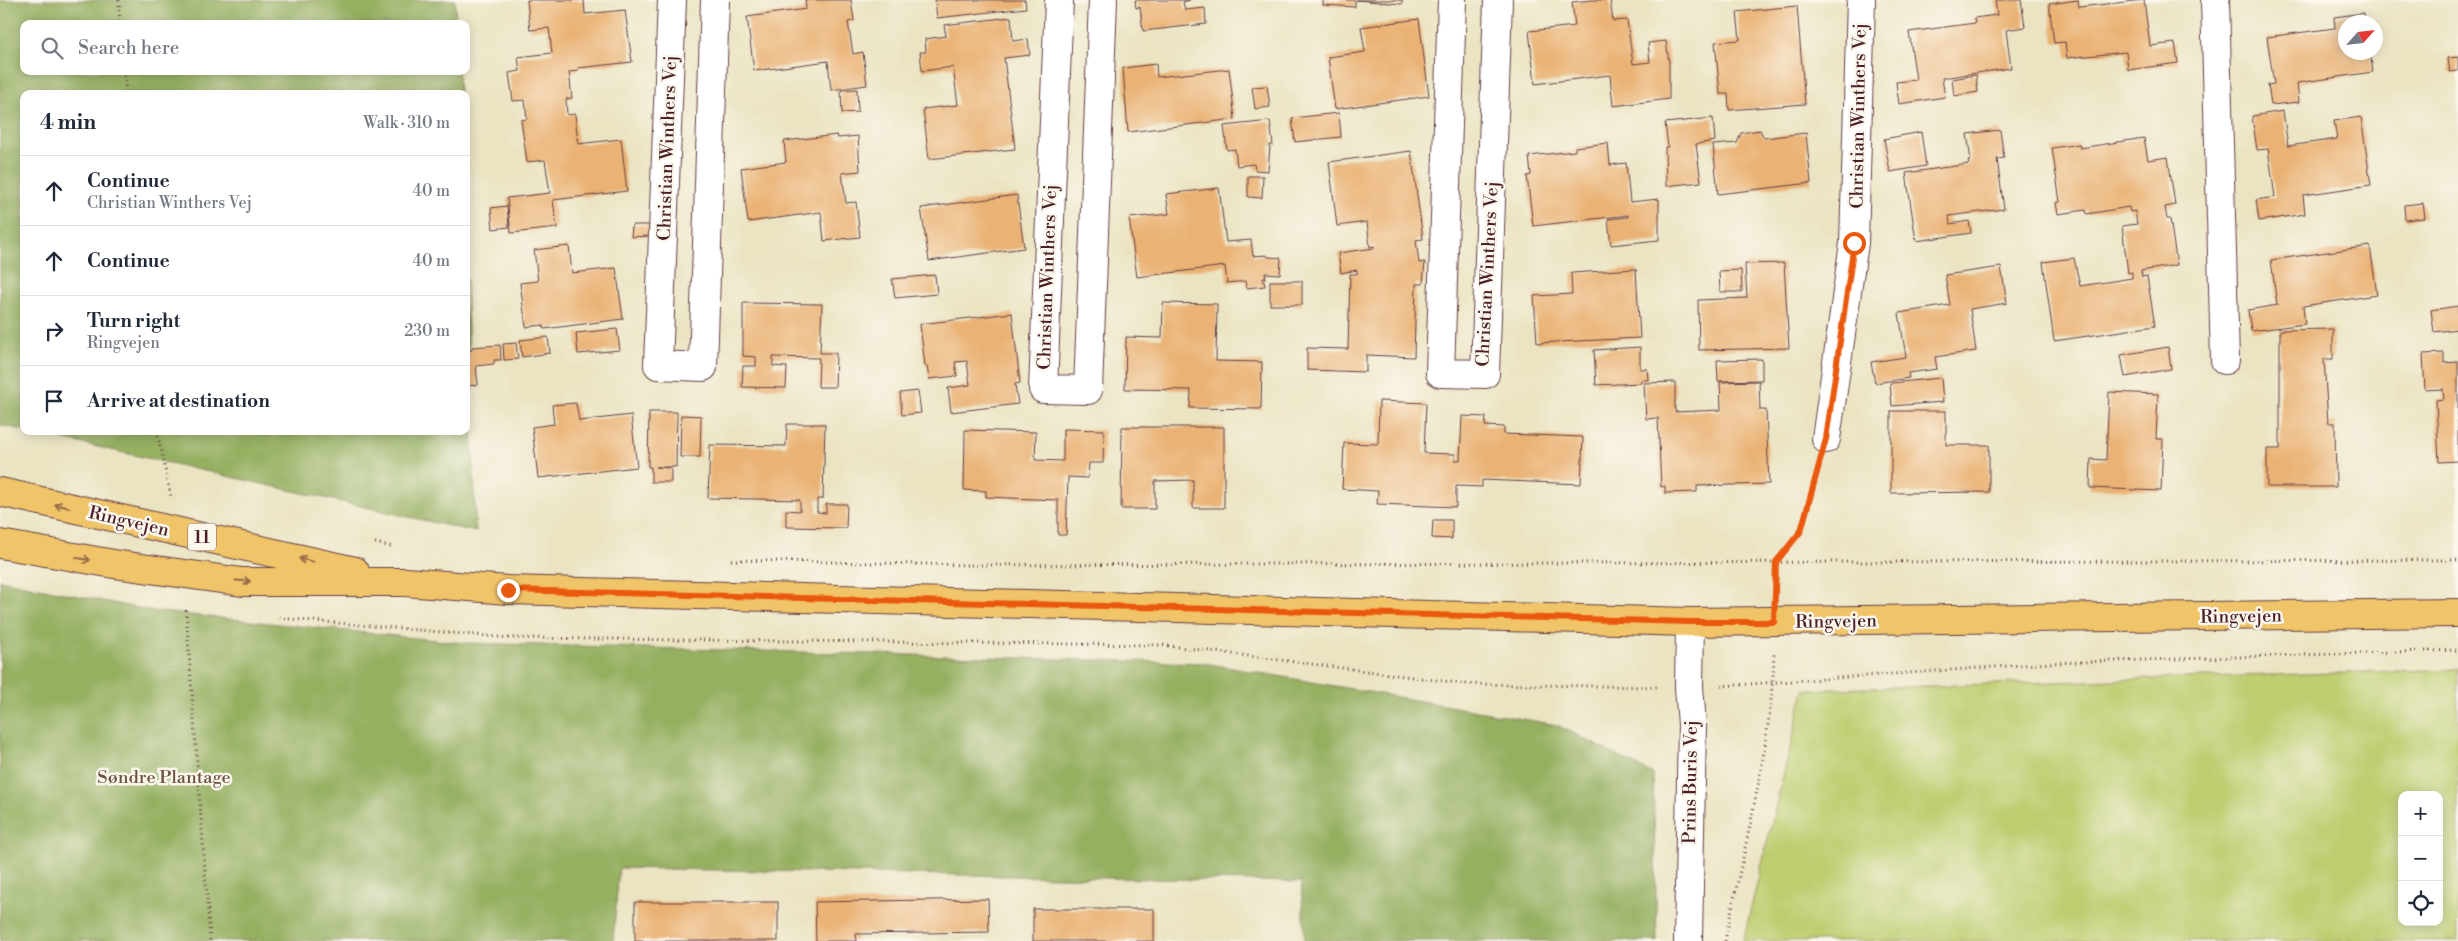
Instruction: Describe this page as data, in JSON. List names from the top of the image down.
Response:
{
  "streets": {
    "main road": ["Ringvejen", "11"],
    "street": ["Christian Winthers Vej", "Prins Buris Vej"]
  },
  "crossings": [
    ["Ringvejen", "Prins Buris Vej"]
  ],
  "parks": ["Søndre Plantage"],
  "north": "top right",
  "page": {
    "search": "Search here",
    "heading": ["4 min", "Walk · 310 m"],
    "list": [
      ["Continue", "Christian Winthers Vej", "40 m"],
      ["Continue", "40 m"],
      ["Turn right", "Ringvejen", "230 m"],
      "Arrive at destination"
    ],
    "map_buttons": ["+", "−"]
  }
}
